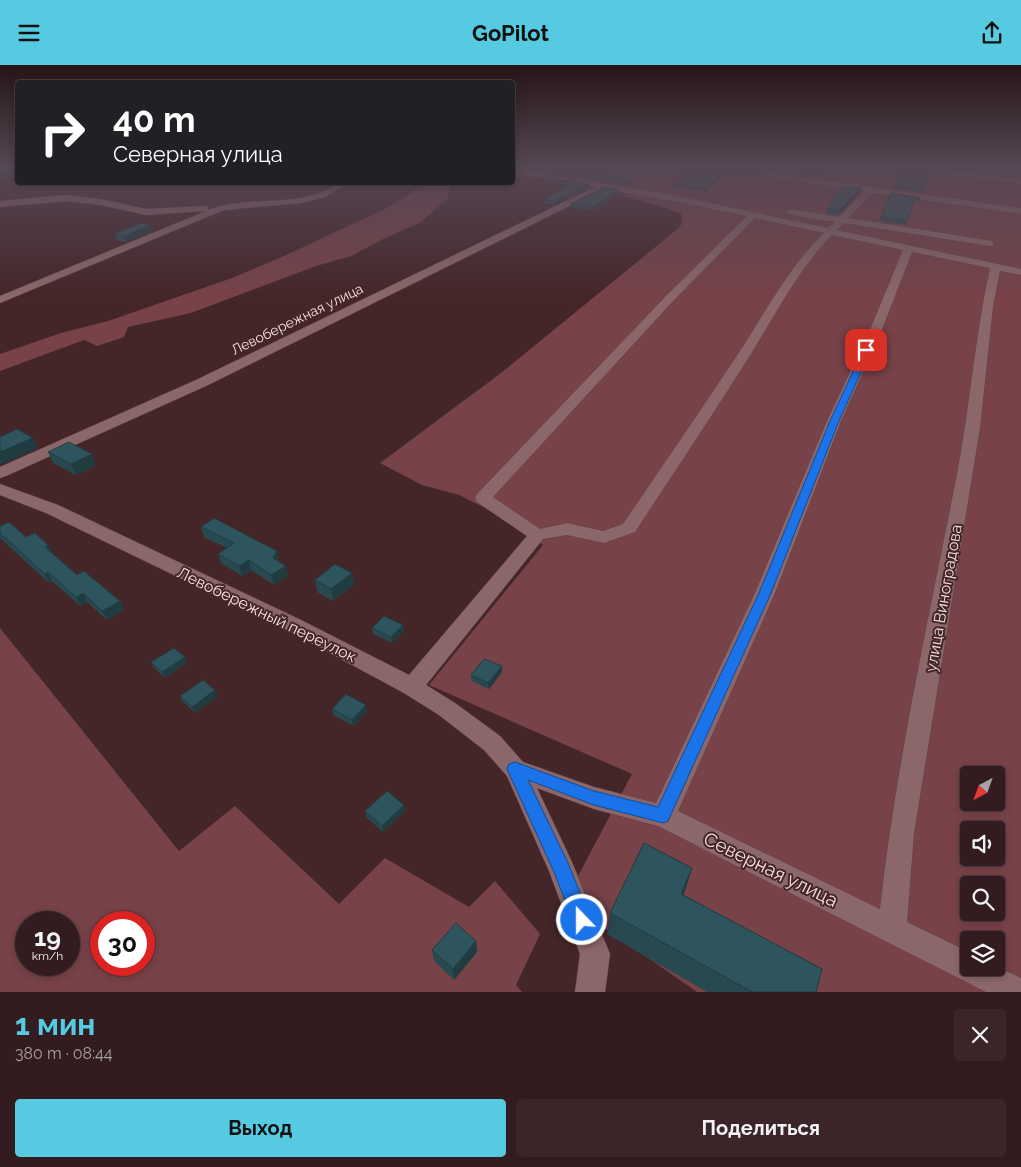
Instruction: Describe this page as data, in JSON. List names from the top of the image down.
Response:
{
  "streets": {
    "street": [
      "Левобережная улица",
      "улица Виноградова",
      "Левобережный переулок",
      "Северная улица"
    ]
  },
  "crossings": [
    ["улица Виноградова", "Северная улица"],
    ["Левобережный переулок", "Северная улица"]
  ],
  "north": "bottom left",
  "page": {
    "header": "GoPilot",
    "turn": ["40 m", "Северная улица"],
    "speed": "19 km/h",
    "limit": "30",
    "heading": ["1 мин", "380 m · 08:44"],
    "buttons": ["Выход", "Поделиться"]
  }
}
